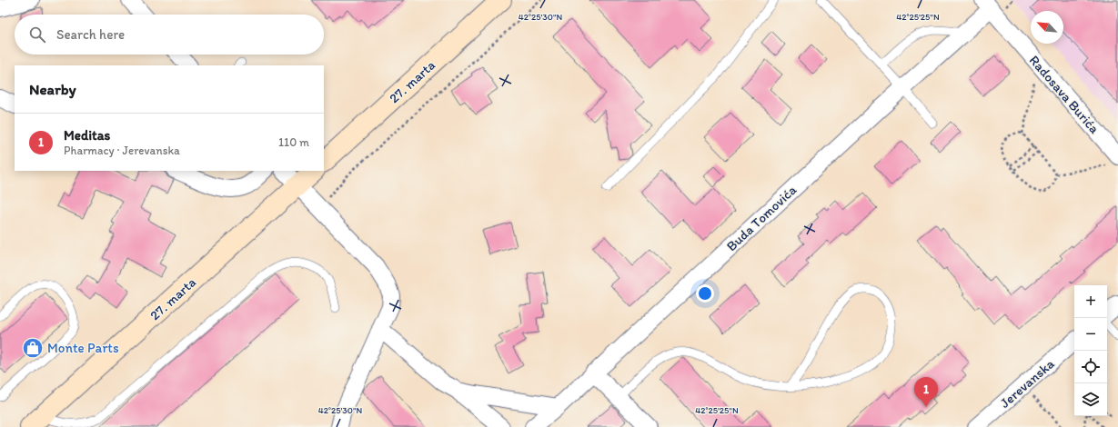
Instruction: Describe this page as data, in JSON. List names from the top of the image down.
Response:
{
  "streets": {
    "street": [
      "27. marta",
      "Radosava Burića",
      "Buda Tomovića",
      "Jerevanska"
    ]
  },
  "crossings": [
    ["Radosava Burića", "Buda Tomovića"]
  ],
  "places": {
    "shop": ["Monte Parts"]
  },
  "north": "top left",
  "page": {
    "search": "Search here",
    "heading": "Nearby",
    "list": [
      {
        "mark": "1",
        "name": "Meditas",
        "note": "Pharmacy · Jerevanska",
        "value": "110 m"
      }
    ],
    "map_buttons": ["+", "−"],
    "pins": "1"
  },
  "coordinates": ["42°25'30\"N", "42°25'25\"N"]
}
